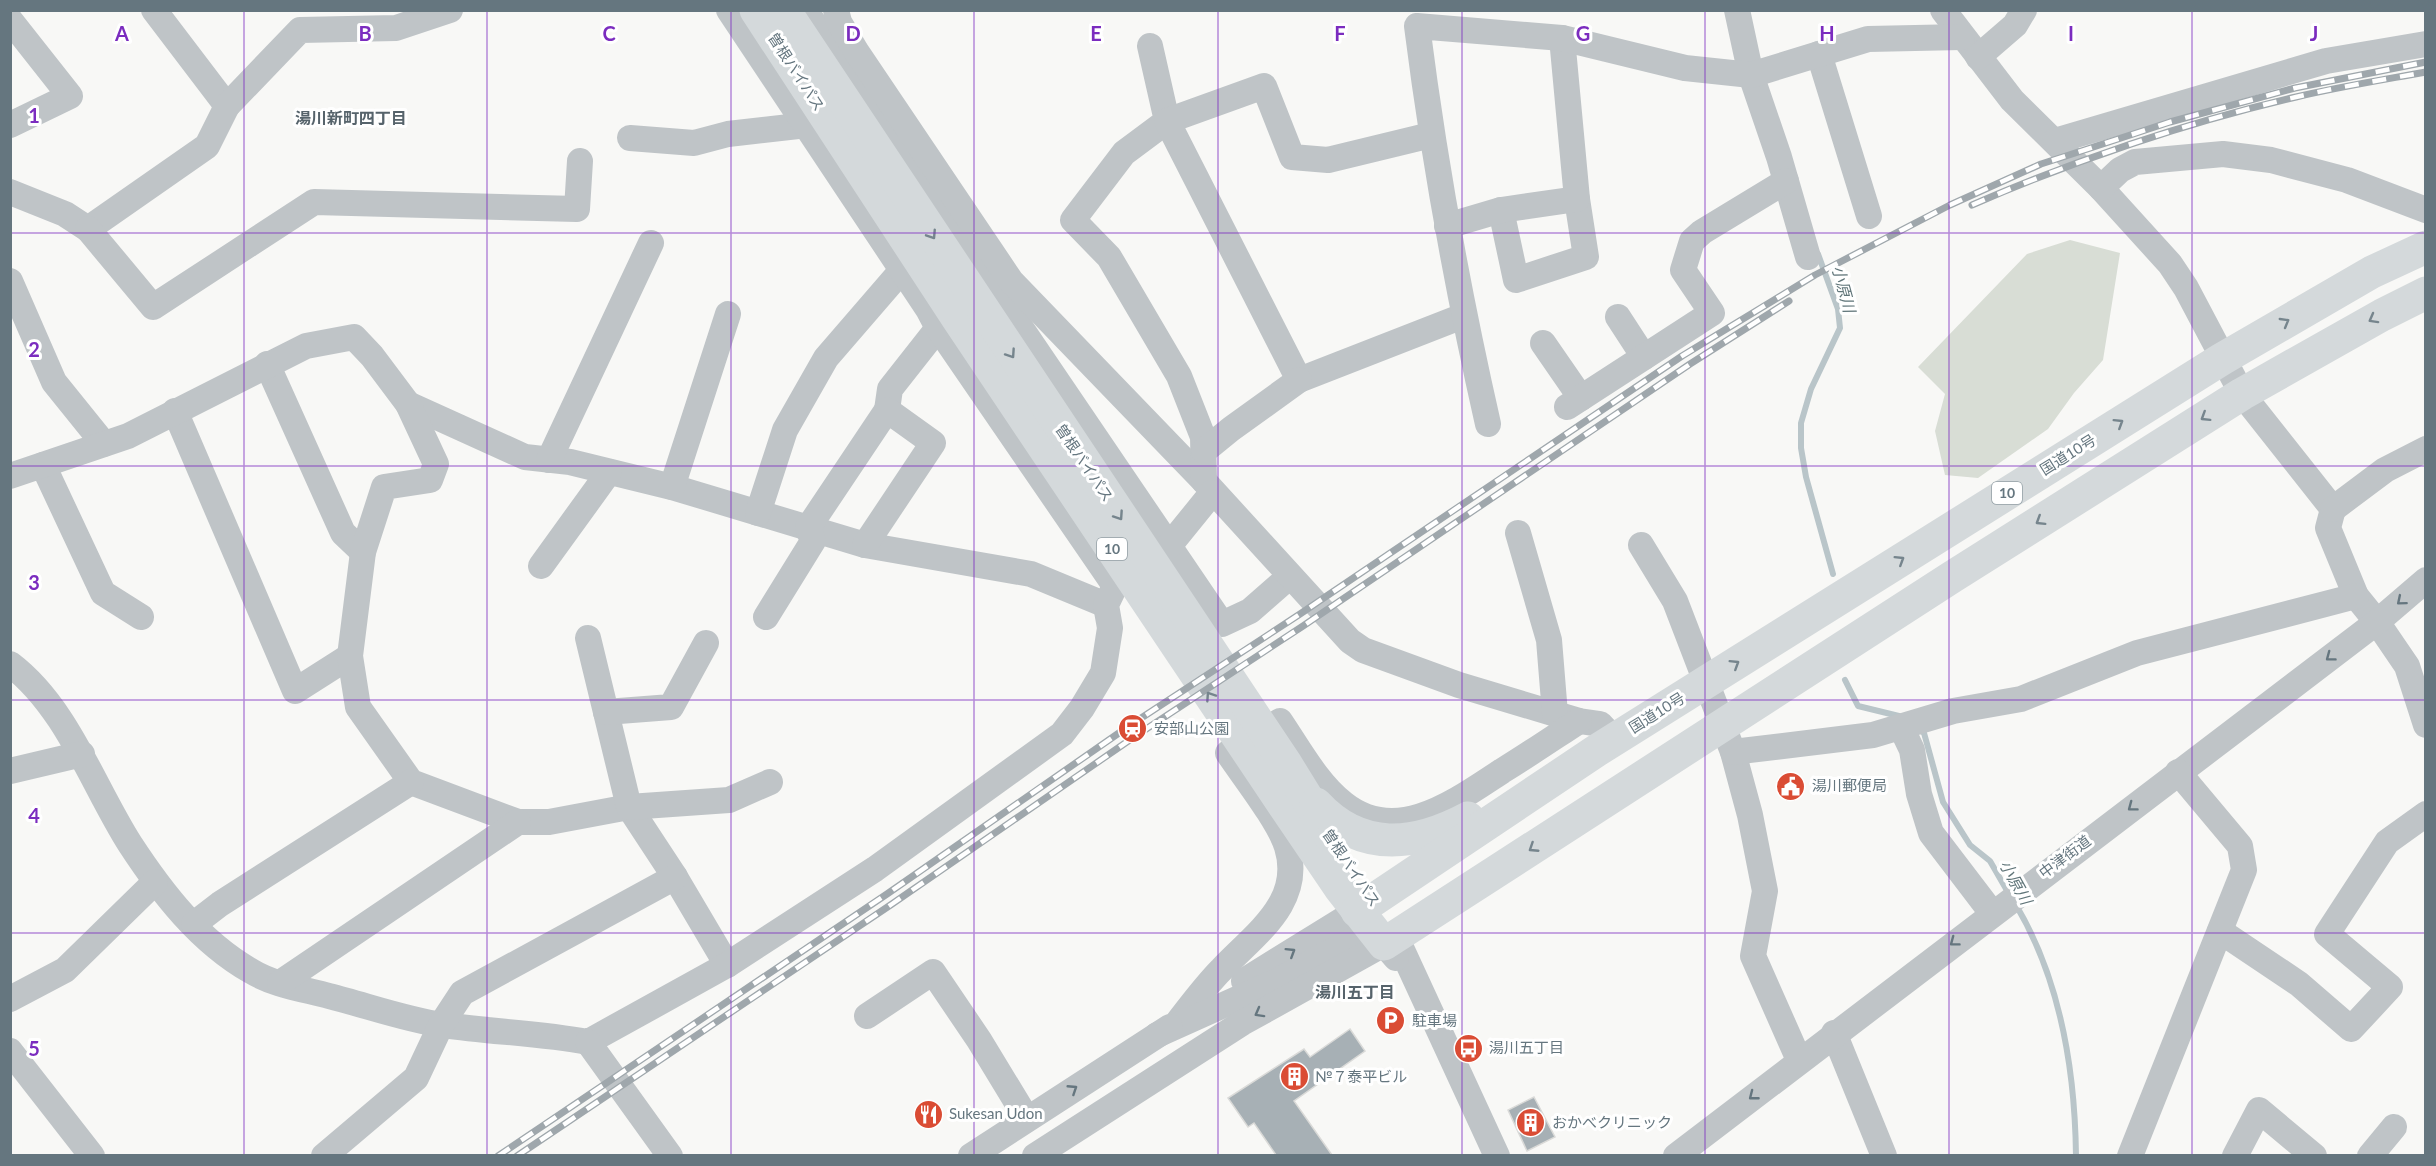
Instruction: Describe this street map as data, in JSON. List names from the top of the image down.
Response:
{
  "streets": {
    "highway": ["曽根バイパス", "国道10号", "10"],
    "street": ["中津街道"]
  },
  "crossings": [
    ["曽根バイパス", "国道10号"],
    ["曽根バイパス", "10"],
    ["国道10号", "10"]
  ],
  "districts": ["湯川新町四丁目", "湯川五丁目"],
  "water": ["小原川"],
  "places": {
    "station": ["安部山公園"],
    "public building": ["湯川郵便局"],
    "parking": ["駐車場"],
    "bus stop": ["湯川五丁目"],
    "building": ["№７泰平ビル", "おかべクリニック"],
    "restaurant": ["Sukesan Udon"]
  },
  "grid": {
    "columns": [
      "A",
      "B",
      "C",
      "D",
      "E",
      "F",
      "G",
      "H",
      "I",
      "J"
    ],
    "rows": [
      "1",
      "2",
      "3",
      "4",
      "5"
    ]
  }
}
